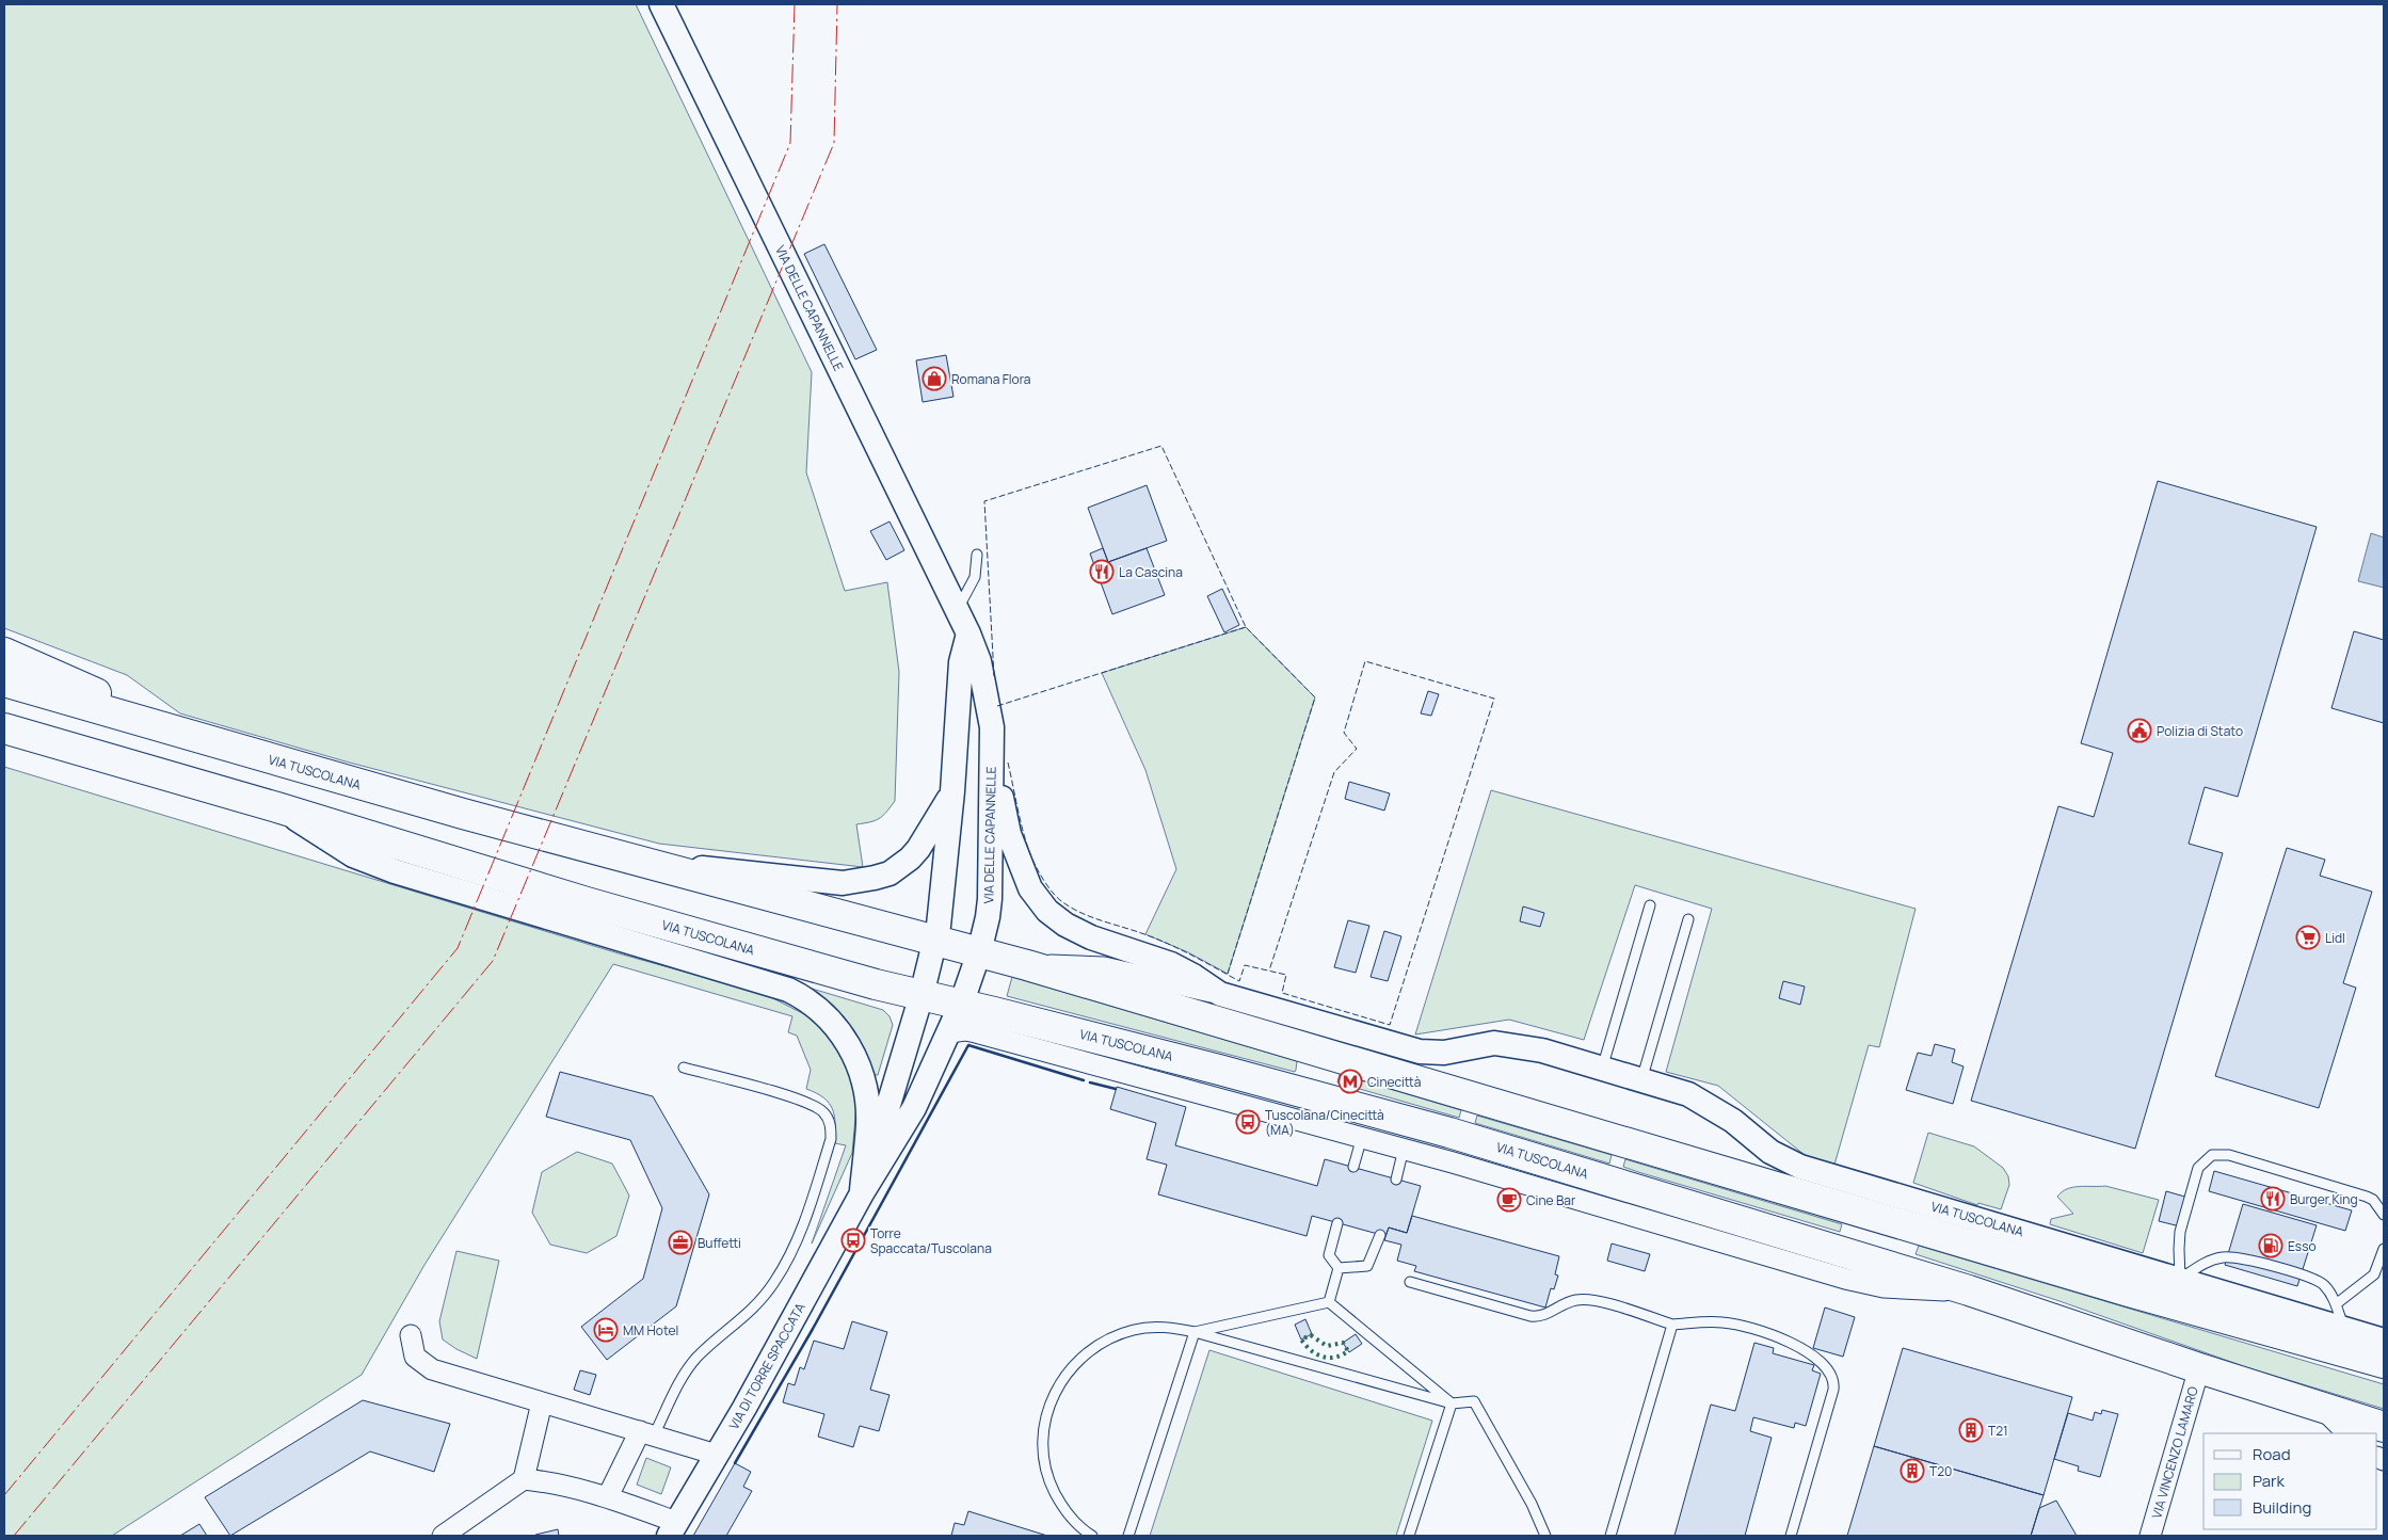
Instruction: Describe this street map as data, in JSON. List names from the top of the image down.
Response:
{
  "streets": {
    "main road": ["VIA TUSCOLANA"],
    "street": ["VIA DELLE CAPANNELLE", "VIA DI TORRE SPACCATA", "VIA VINCENZO LAMARO"]
  },
  "crossings": [
    ["VIA DELLE CAPANNELLE", "VIA TUSCOLANA"],
    ["VIA DELLE CAPANNELLE", "VIA DI TORRE SPACCATA"],
    ["VIA TUSCOLANA", "VIA DI TORRE SPACCATA"],
    ["VIA TUSCOLANA", "VIA VINCENZO LAMARO"]
  ],
  "places": {
    "shop": ["Romana Flora"],
    "restaurant": ["La Cascina", "Burger King"],
    "public building": ["Polizia di Stato"],
    "supermarket": ["Lidl"],
    "metro station": ["Cinecittà"],
    "bus stop": ["Tuscolana/Cinecittà (MA)", "Torre Spaccata/Tuscolana"],
    "cafe": ["Cine Bar"],
    "office": ["Buffetti"],
    "fuel station": ["Esso"],
    "hotel": ["MM Hotel"],
    "building": ["T21", "T20"]
  },
  "legend": ["Road", "Park", "Building"]
}
